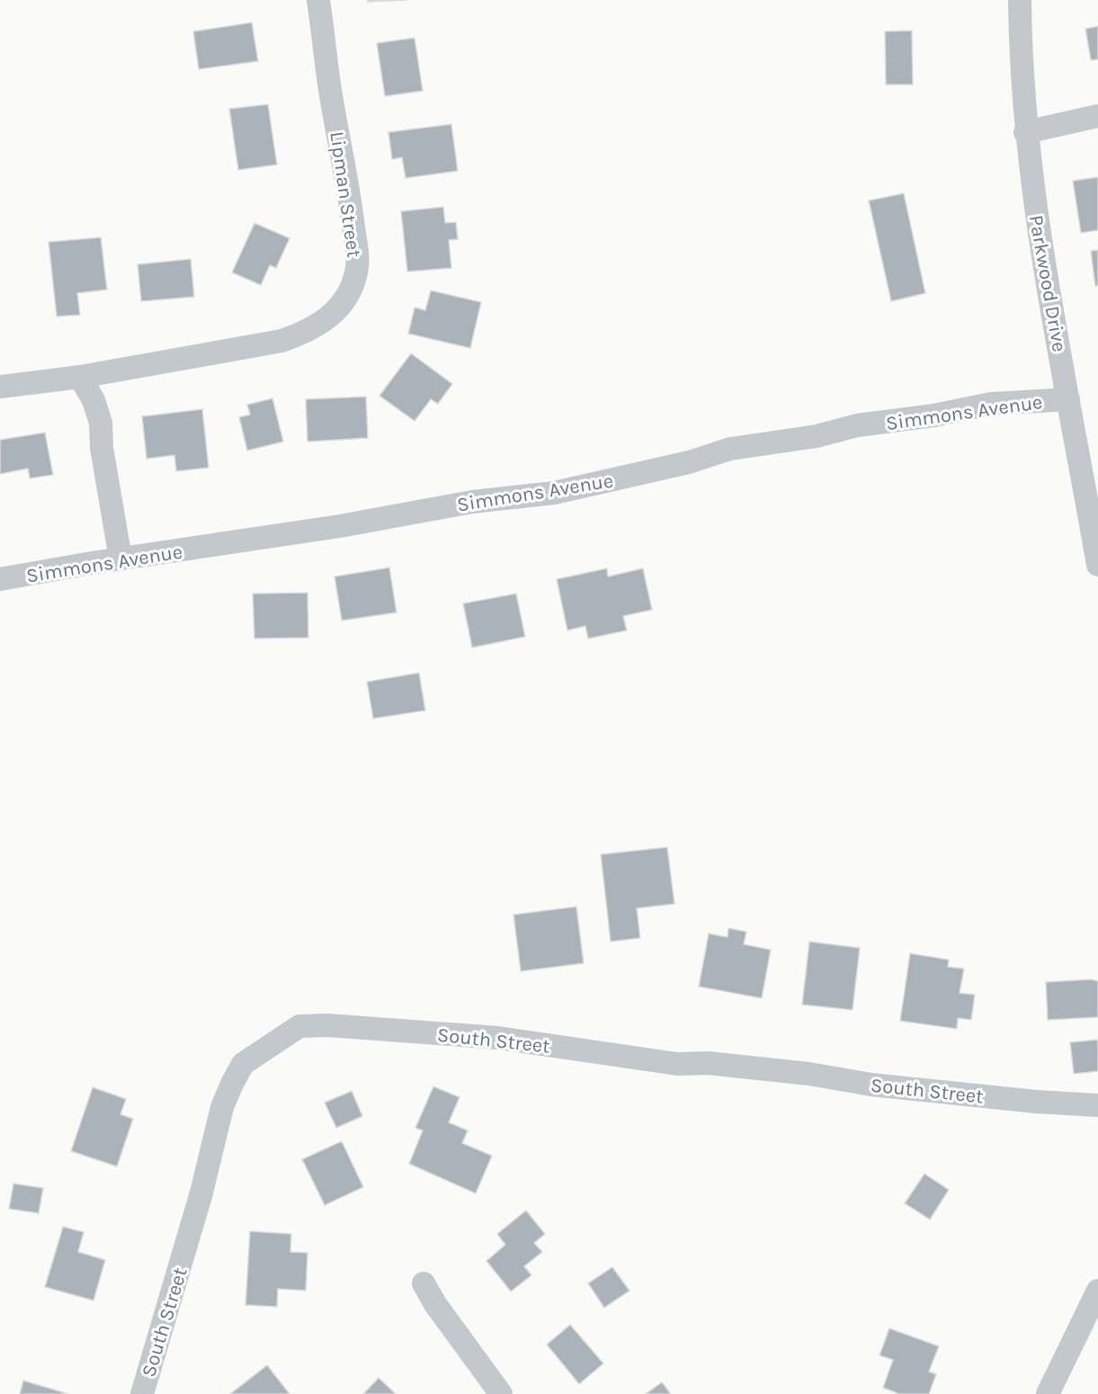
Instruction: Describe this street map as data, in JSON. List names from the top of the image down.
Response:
{
  "streets": {
    "street": [
      "Lipman Street",
      "Parkwood Drive",
      "Simmons Avenue",
      "South Street"
    ]
  },
  "crossings": [
    ["Parkwood Drive", "Simmons Avenue"]
  ]
}
